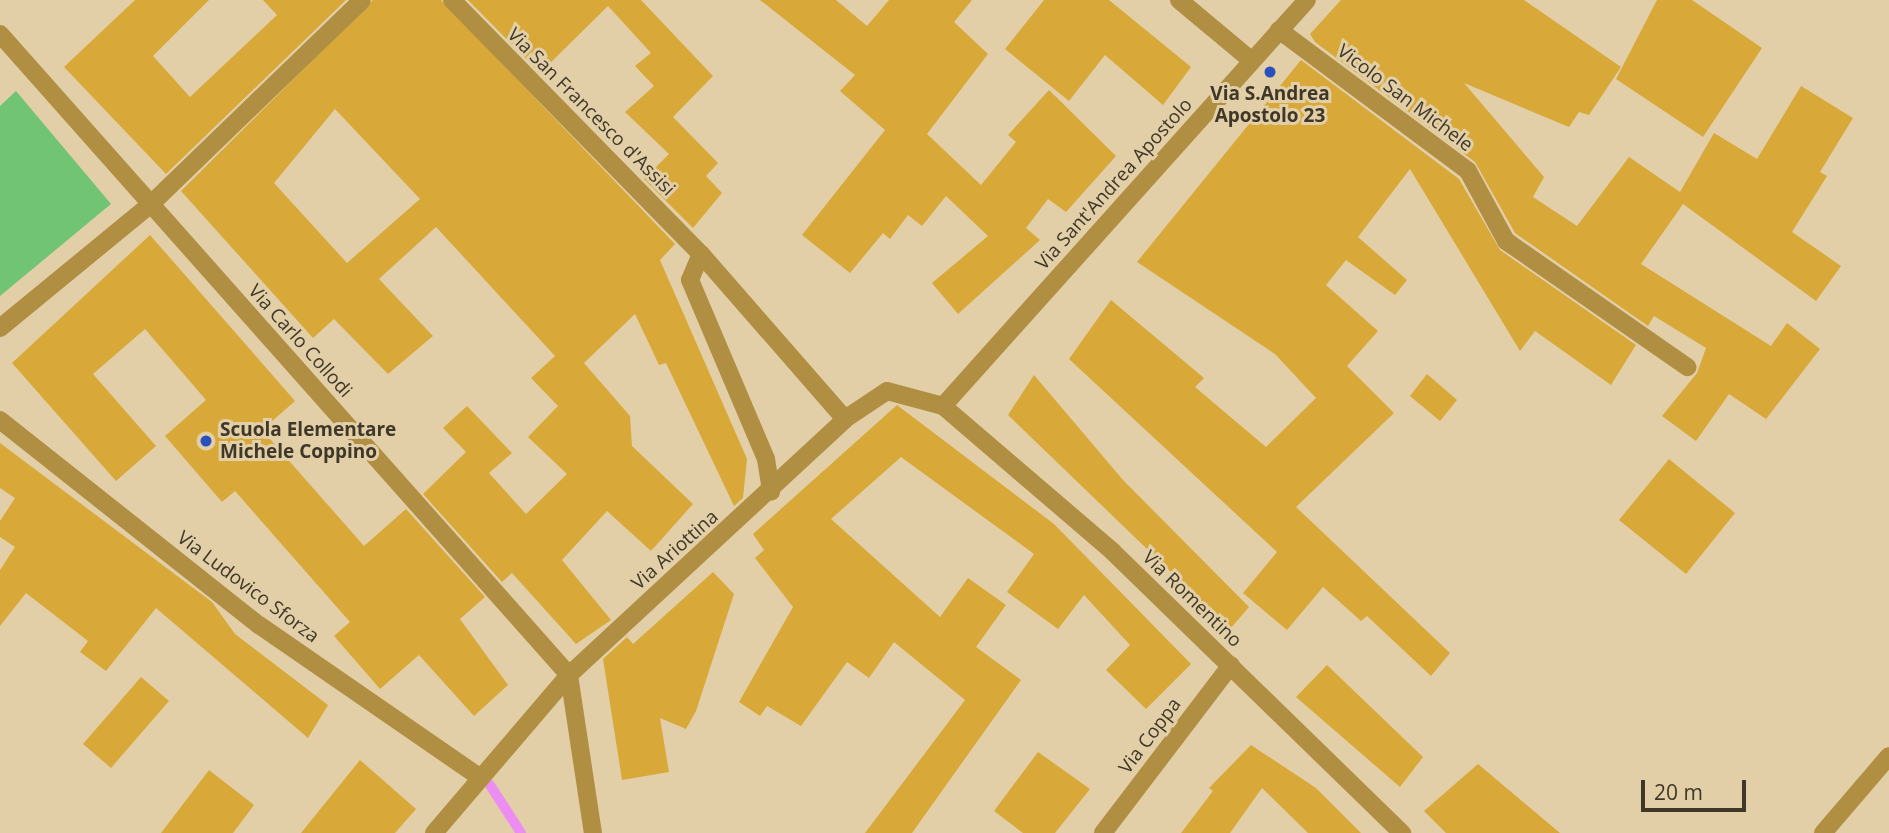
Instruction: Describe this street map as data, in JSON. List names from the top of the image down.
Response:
{
  "streets": {
    "street": [
      "Vicolo San Michele",
      "Via San Francesco d'Assisi",
      "Via Sant'Andrea Apostolo",
      "Via Carlo Collodi",
      "Via Ariottina",
      "Via Ludovico Sforza",
      "Via Romentino",
      "Via Coppa"
    ]
  },
  "crossings": [
    ["Vicolo San Michele", "Via Sant'Andrea Apostolo"],
    ["Via San Francesco d'Assisi", "Via Ariottina"],
    ["Via Sant'Andrea Apostolo", "Via Ariottina"],
    ["Via Sant'Andrea Apostolo", "Via Romentino"],
    ["Via Carlo Collodi", "Via Ariottina"],
    ["Via Ariottina", "Via Ludovico Sforza"],
    ["Via Ariottina", "Via Romentino"],
    ["Via Romentino", "Via Coppa"]
  ],
  "places": ["Via S.Andrea Apostolo 23", "Scuola Elementare Michele Coppino"],
  "scale_bar": "20 m"
}
